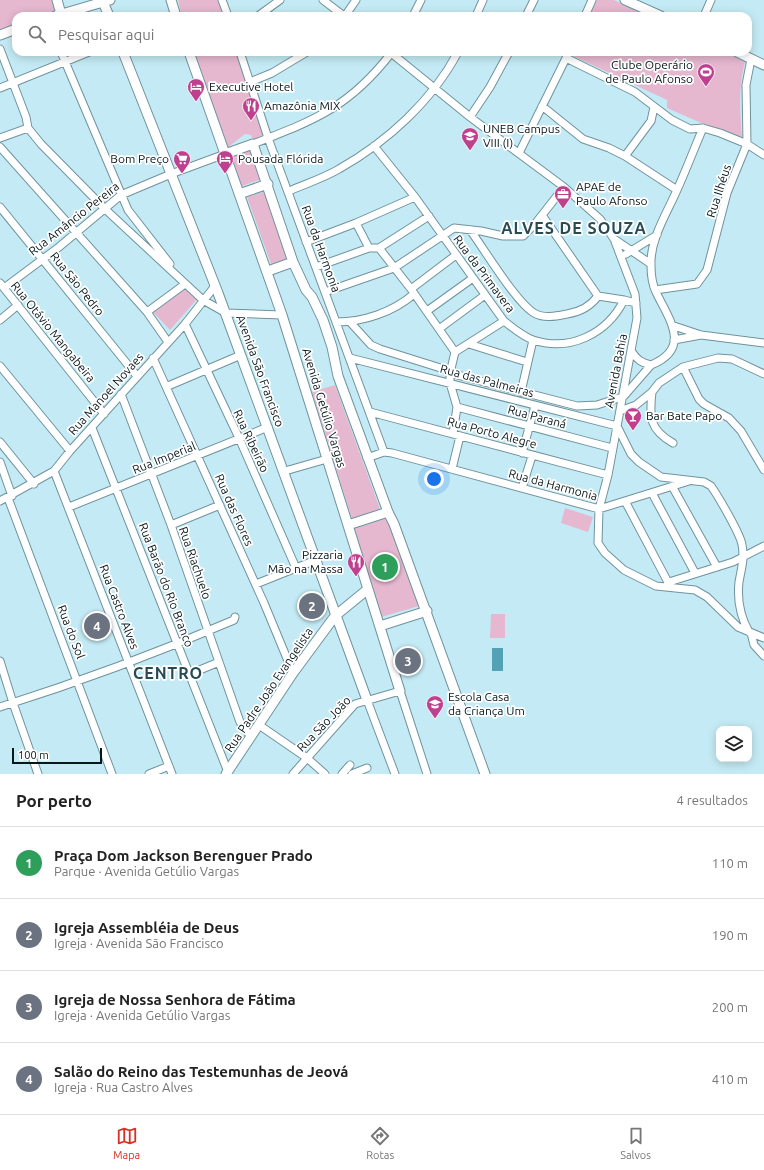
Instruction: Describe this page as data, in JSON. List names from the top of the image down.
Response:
{
  "streets": {
    "street": [
      "Rua Ilhéus",
      "Rua Amâncio Pereira",
      "Rua da Harmonia",
      "Rua da Primavera",
      "Rua São Pedro",
      "Rua Otávio Mangabeira",
      "Avenida São Francisco",
      "Avenida Bahia",
      "Rua das Palmeiras",
      "Rua Manoel Novaes",
      "Avenida Getúlio Vargas",
      "Rua Paraná",
      "Rua Porto Alegre",
      "Rua Ribeirão",
      "Rua Imperial",
      "Rua das Flores",
      "Rua Riachuelo",
      "Rua Barão do Rio Branco",
      "Rua Castro Alves",
      "Rua do Sol",
      "Rua Padre João Evangelista",
      "Rua São João"
    ]
  },
  "crossings": [
    ["Rua Amâncio Pereira", "Rua São Pedro"],
    ["Rua Amâncio Pereira", "Rua Otávio Mangabeira"],
    ["Rua Amâncio Pereira", "Avenida São Francisco"],
    ["Rua Amâncio Pereira", "Avenida Getúlio Vargas"],
    ["Rua da Harmonia", "Avenida Bahia"],
    ["Rua da Harmonia", "Rua das Palmeiras"],
    ["Rua da Harmonia", "Rua Porto Alegre"],
    ["Rua São Pedro", "Rua Manoel Novaes"],
    ["Rua Otávio Mangabeira", "Rua Manoel Novaes"],
    ["Avenida São Francisco", "Rua Manoel Novaes"],
    ["Avenida São Francisco", "Rua Imperial"],
    ["Avenida São Francisco", "Rua Padre João Evangelista"],
    ["Avenida São Francisco", "Rua São João"],
    ["Avenida Bahia", "Rua das Palmeiras"],
    ["Avenida Bahia", "Rua Paraná"],
    ["Avenida Bahia", "Rua Porto Alegre"],
    ["Rua Manoel Novaes", "Rua Ribeirão"],
    ["Rua Manoel Novaes", "Rua das Flores"],
    ["Rua Manoel Novaes", "Rua Riachuelo"],
    ["Rua Manoel Novaes", "Rua Barão do Rio Branco"],
    ["Rua Manoel Novaes", "Rua Castro Alves"],
    ["Rua Manoel Novaes", "Rua do Sol"],
    ["Avenida Getúlio Vargas", "Rua Padre João Evangelista"],
    ["Avenida Getúlio Vargas", "Rua São João"],
    ["Rua Ribeirão", "Rua Imperial"],
    ["Rua Imperial", "Rua das Flores"],
    ["Rua Imperial", "Rua Riachuelo"],
    ["Rua Imperial", "Rua Barão do Rio Branco"],
    ["Rua Imperial", "Rua Castro Alves"],
    ["Rua das Flores", "Rua Padre João Evangelista"],
    ["Rua Riachuelo", "Rua Padre João Evangelista"],
    ["Rua Barão do Rio Branco", "Rua Padre João Evangelista"]
  ],
  "districts": ["ALVES DE SOUZA", "CENTRO"],
  "places": {
    "sports": ["Clube Operário de Paulo Afonso"],
    "hotel": ["Executive Hotel", "Pousada Flórida"],
    "restaurant": ["Amazônia MIX", "Pizzaria Mão na Massa"],
    "school or university": ["UNEB Campus VIII (I)", "Escola Casa da Criança Um"],
    "supermarket": ["Bom Preço"],
    "office": ["APAE de Paulo Afonso"],
    "bar": ["Bar Bate Papo"]
  },
  "scale_bar": "100 m",
  "page": {
    "search": "Pesquisar aqui",
    "pins": [
      "1",
      "2",
      "4",
      "3"
    ],
    "scale": "100 m",
    "heading": ["Por perto", "4 resultados"],
    "list": [
      {
        "mark": "1",
        "name": "Praça Dom Jackson Berenguer Prado",
        "note": "Parque · Avenida Getúlio Vargas",
        "value": "110 m"
      },
      {
        "mark": "2",
        "name": "Igreja Assembléia de Deus",
        "note": "Igreja · Avenida São Francisco",
        "value": "190 m"
      },
      {
        "mark": "3",
        "name": "Igreja de Nossa Senhora de Fátima",
        "note": "Igreja · Avenida Getúlio Vargas",
        "value": "200 m"
      },
      {
        "mark": "4",
        "name": "Salão do Reino das Testemunhas de Jeová",
        "note": "Igreja · Rua Castro Alves",
        "value": "410 m"
      }
    ],
    "nav": ["Mapa", "Rotas", "Salvos"]
  }
}
